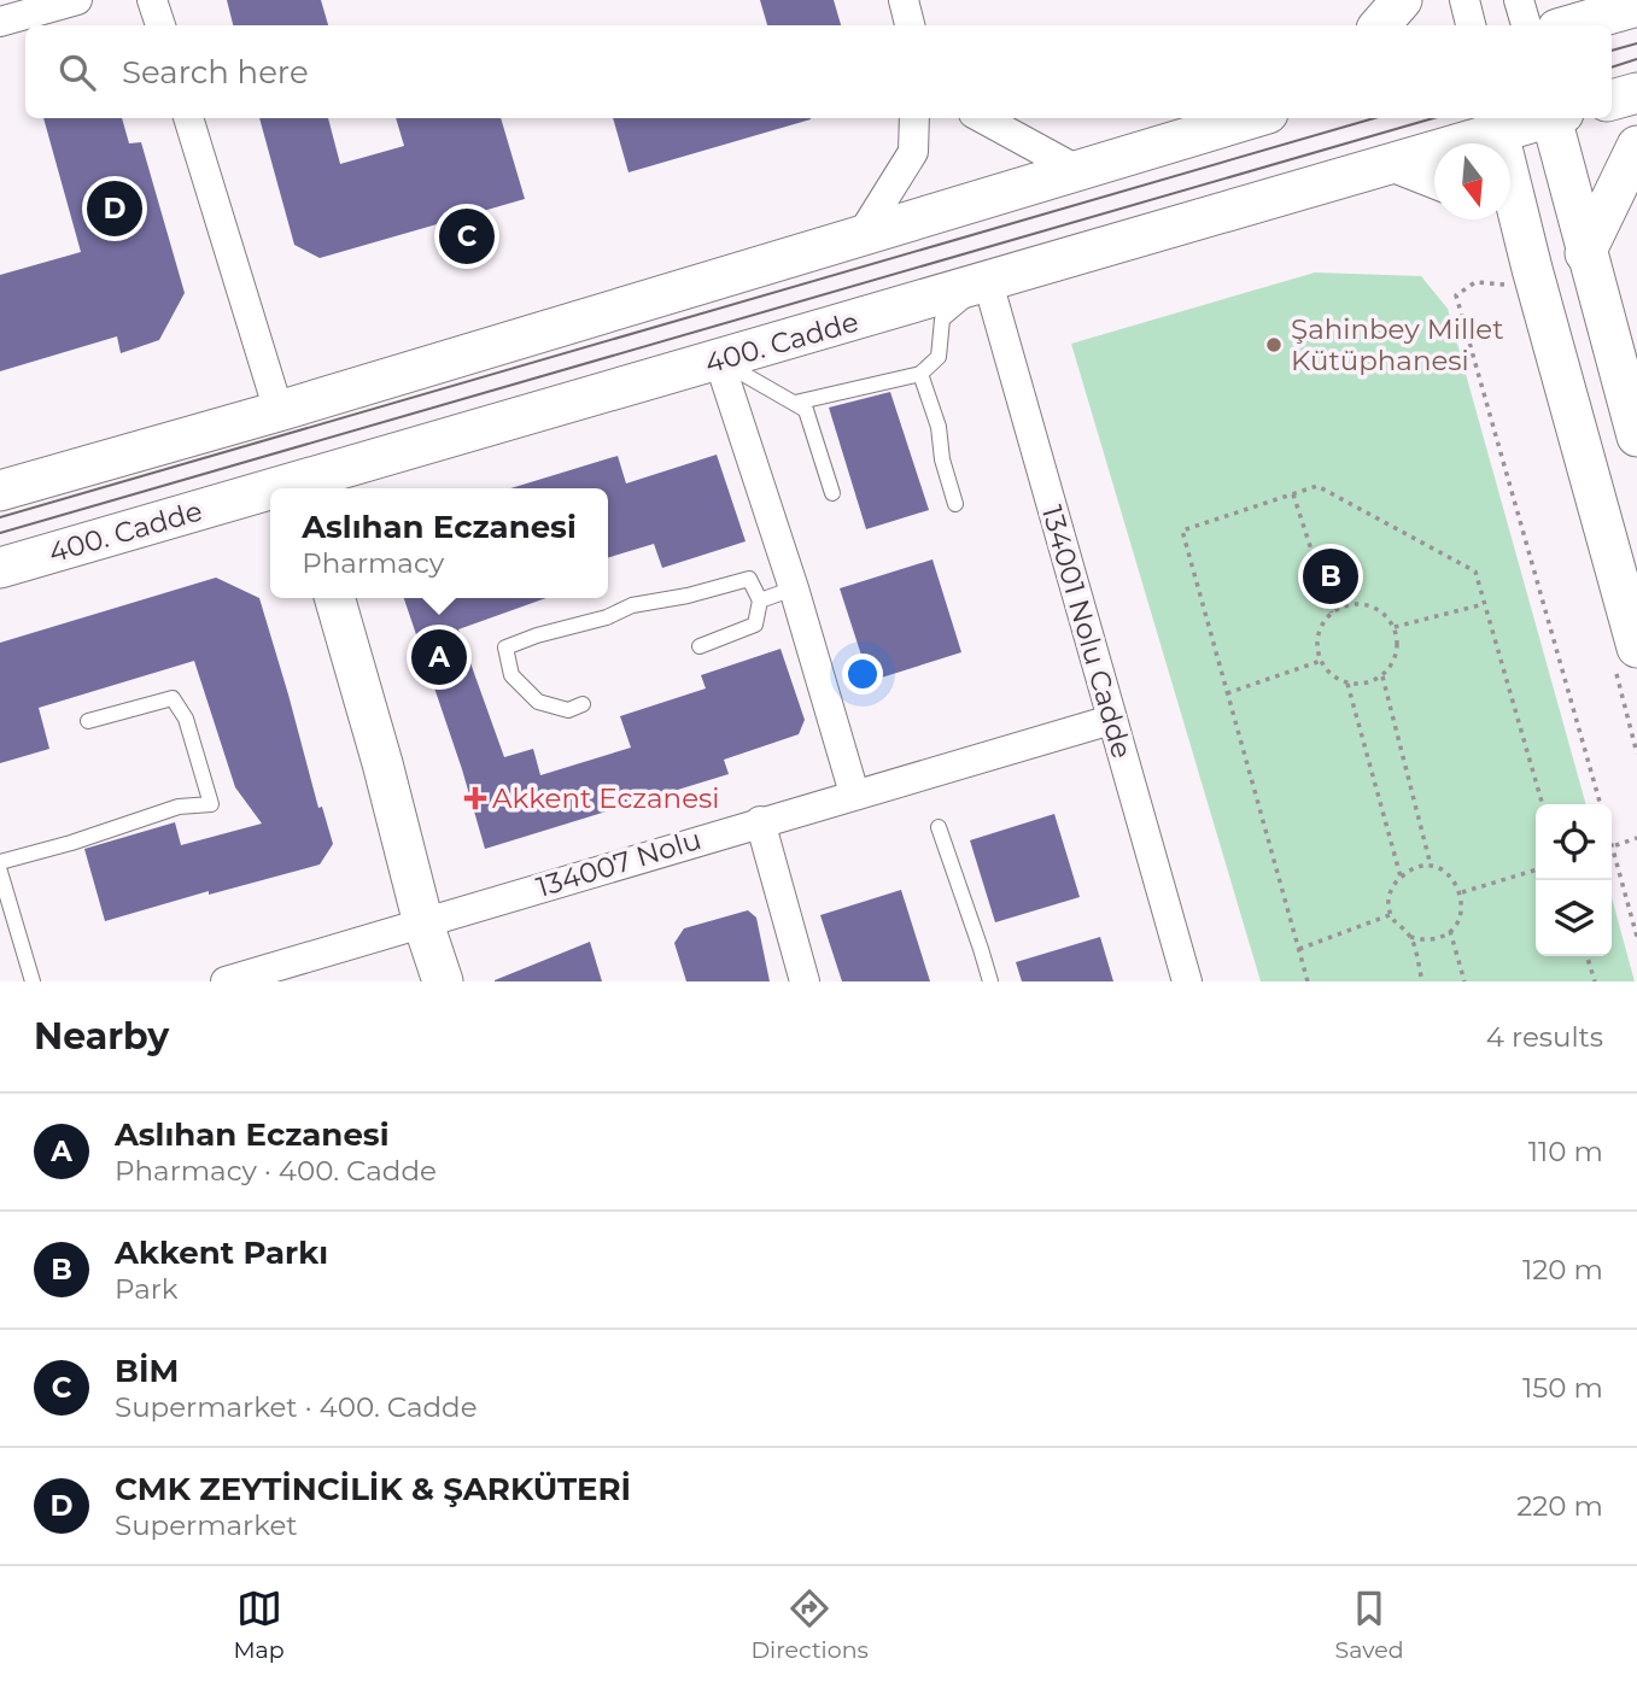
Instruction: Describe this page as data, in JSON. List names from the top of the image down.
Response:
{
  "streets": {
    "main road": ["400. Cadde"],
    "street": ["134001 Nolu Cadde", "134007 Nolu"]
  },
  "crossings": [
    ["400. Cadde", "134001 Nolu Cadde"],
    ["134001 Nolu Cadde", "134007 Nolu"]
  ],
  "places": {
    "other": ["Şahinbey Millet Kütüphanesi"],
    "health": ["Akkent Eczanesi"]
  },
  "north": "bottom",
  "page": {
    "search": "Search here",
    "pins": [
      "D",
      "C",
      "B",
      "A"
    ],
    "popup": ["Aslıhan Eczanesi", "Pharmacy"],
    "heading": ["Nearby", "4 results"],
    "list": [
      {
        "mark": "A",
        "name": "Aslıhan Eczanesi",
        "note": "Pharmacy · 400. Cadde",
        "value": "110 m"
      },
      {
        "mark": "B",
        "name": "Akkent Parkı",
        "note": "Park",
        "value": "120 m"
      },
      {
        "mark": "C",
        "name": "BİM",
        "note": "Supermarket · 400. Cadde",
        "value": "150 m"
      },
      {
        "mark": "D",
        "name": "CMK ZEYTİNCİLİK & ŞARKÜTERİ",
        "note": "Supermarket",
        "value": "220 m"
      }
    ],
    "nav": ["Map", "Directions", "Saved"]
  }
}
